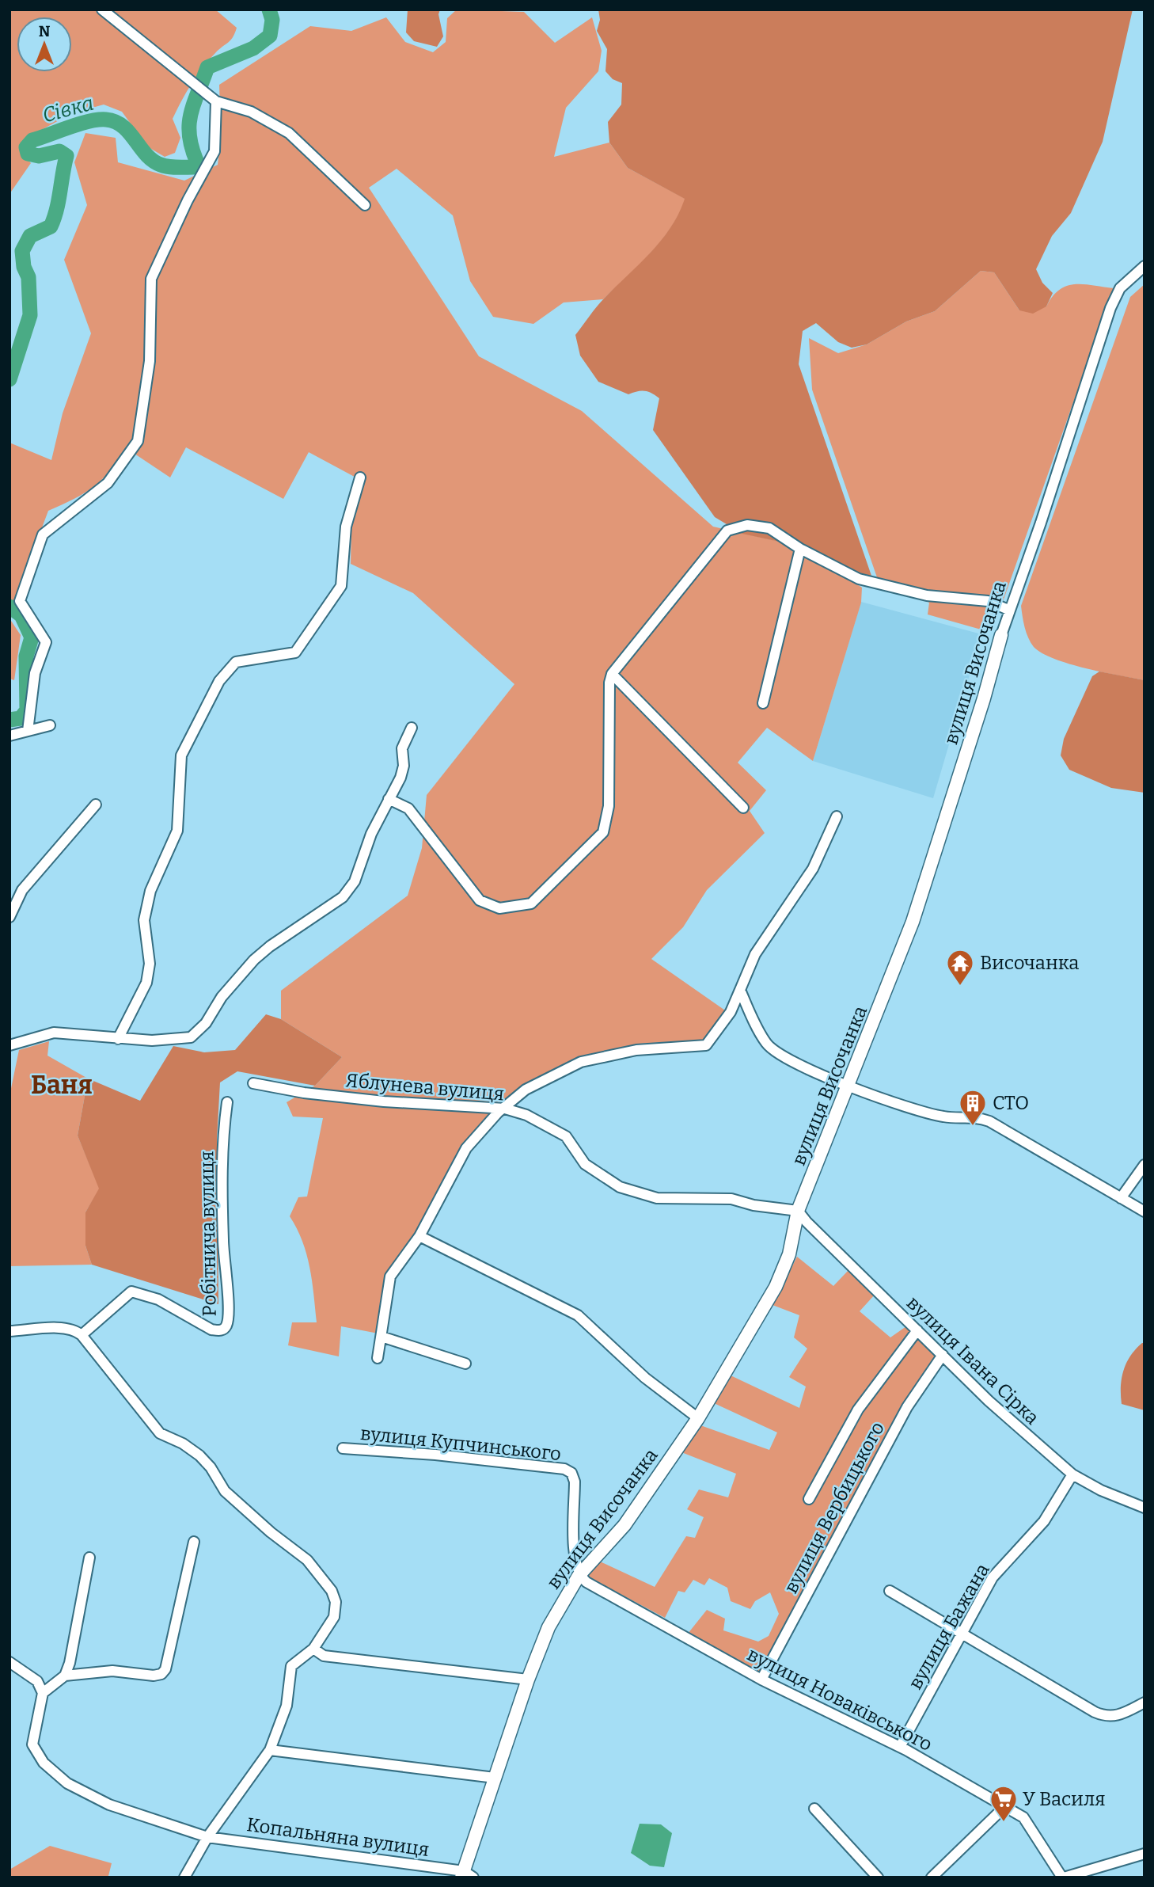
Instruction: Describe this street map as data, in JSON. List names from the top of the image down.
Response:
{
  "streets": {
    "street": [
      "вулиця Височанка",
      "Яблунева вулиця",
      "Робітнича вулиця",
      "вулиця Івана Сірка",
      "вулиця Купчинського",
      "вулиця Вербицького",
      "вулиця Бажана",
      "вулиця Новаківського",
      "Копальняна вулиця"
    ]
  },
  "crossings": [
    ["вулиця Височанка", "Яблунева вулиця"],
    ["вулиця Височанка", "вулиця Івана Сірка"],
    ["вулиця Височанка", "вулиця Купчинського"],
    ["вулиця Височанка", "вулиця Новаківського"],
    ["вулиця Височанка", "Копальняна вулиця"],
    ["Яблунева вулиця", "вулиця Івана Сірка"],
    ["вулиця Івана Сірка", "вулиця Вербицького"],
    ["вулиця Івана Сірка", "вулиця Бажана"],
    ["вулиця Купчинського", "вулиця Новаківського"],
    ["вулиця Вербицького", "вулиця Новаківського"],
    ["вулиця Бажана", "вулиця Новаківського"]
  ],
  "districts": ["Баня"],
  "water": ["Сівка"],
  "places": {
    "temple": ["Височанка"],
    "building": ["СТО"],
    "supermarket": ["У Василя"]
  },
  "north": "top"
}
